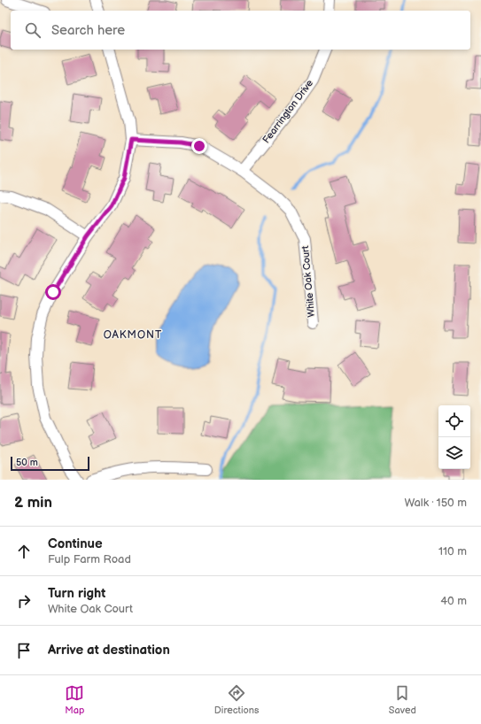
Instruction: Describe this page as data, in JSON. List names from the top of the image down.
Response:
{
  "streets": {
    "street": ["Fearrington Drive", "White Oak Court"]
  },
  "crossings": [
    ["Fearrington Drive", "White Oak Court"]
  ],
  "districts": ["OAKMONT"],
  "scale_bar": "50 m",
  "page": {
    "search": "Search here",
    "scale": "50 m",
    "heading": ["2 min", "Walk · 150 m"],
    "list": [
      ["Continue", "Fulp Farm Road", "110 m"],
      ["Turn right", "White Oak Court", "40 m"],
      "Arrive at destination"
    ],
    "nav": ["Map", "Directions", "Saved"]
  }
}
